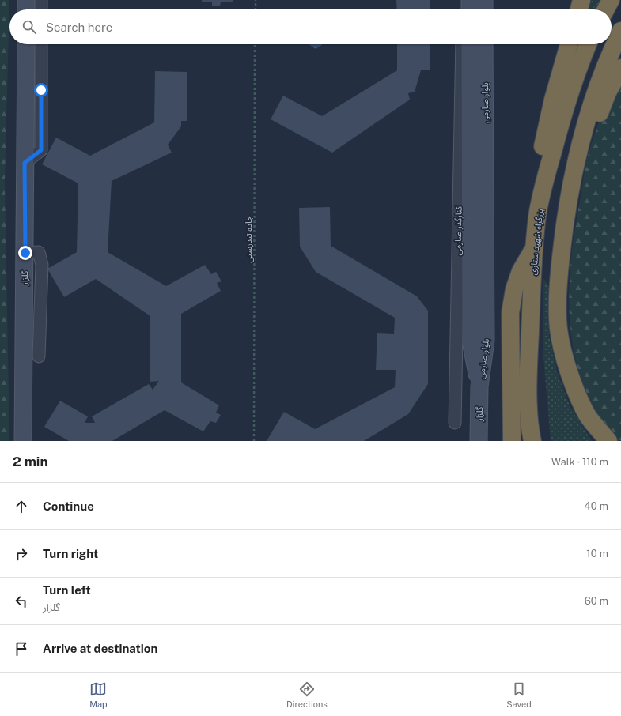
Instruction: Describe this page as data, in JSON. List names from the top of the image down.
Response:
{
  "streets": {
    "highway": ["بزرگراه شهید ستاری"],
    "street": ["بلوار صارمی", "کنارگذر صارمی", "گلزار"],
    "path": ["جاده تندرستی"]
  },
  "crossings": [
    ["بلوار صارمی", "گلزار"]
  ],
  "page": {
    "search": "Search here",
    "heading": ["2 min", "Walk · 110 m"],
    "list": [
      ["Continue", "40 m"],
      ["Turn right", "10 m"],
      ["Turn left", "گلزار", "60 m"],
      "Arrive at destination"
    ],
    "nav": ["Map", "Directions", "Saved"]
  }
}
